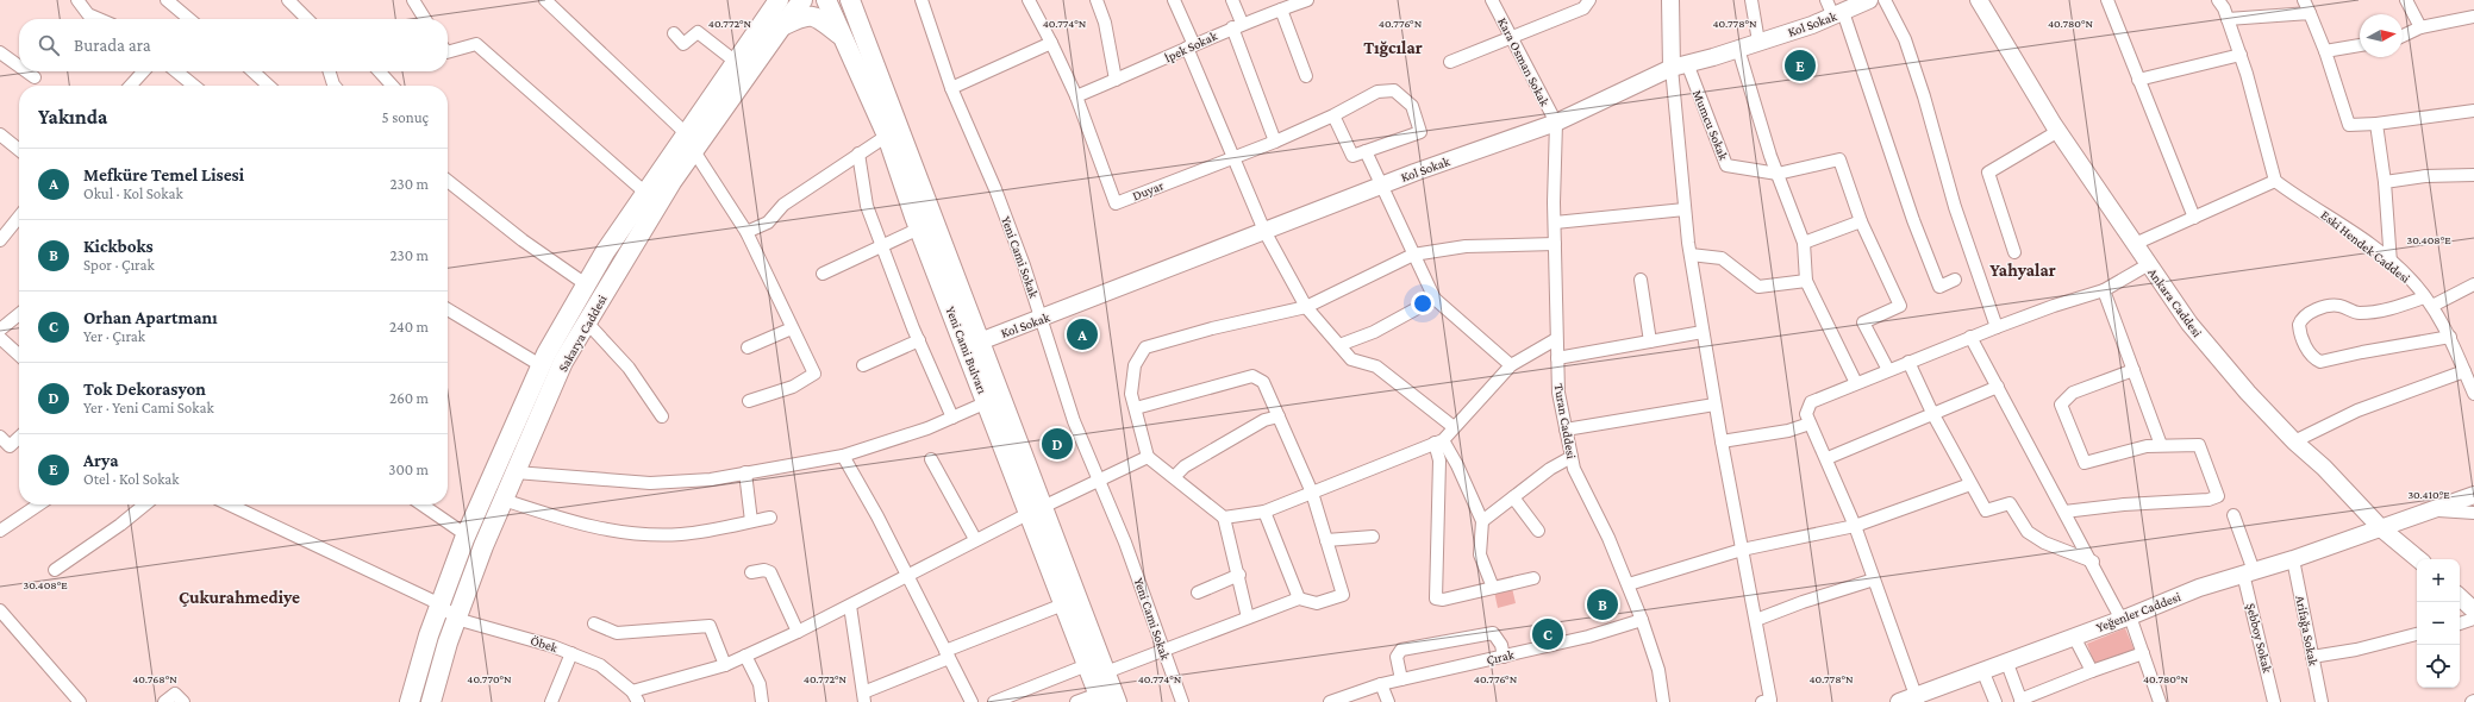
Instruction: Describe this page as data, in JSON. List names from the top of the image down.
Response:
{
  "streets": {
    "main road": ["Sakarya Caddesi", "Yeni Cami Bulvarı"],
    "street": [
      "Kol Sokak",
      "İpek Sokak",
      "Kara Osman Sokak",
      "Mumcu Sokak",
      "Duyar",
      "Eski Hendek Caddesi",
      "Yeni Cami Sokak",
      "Ankara Caddesi",
      "Turan Caddesi",
      "Yeğenler Caddesi",
      "Arifağa Sokak",
      "Şebboy Sokak",
      "Öbek",
      "Çırak"
    ]
  },
  "crossings": [
    ["Kol Sokak", "Kara Osman Sokak"],
    ["Kol Sokak", "Mumcu Sokak"],
    ["Kol Sokak", "Yeni Cami Sokak"],
    ["Kol Sokak", "Yeni Cami Bulvarı"],
    ["Kol Sokak", "Turan Caddesi"],
    ["İpek Sokak", "Duyar"],
    ["Kara Osman Sokak", "Turan Caddesi"],
    ["Ankara Caddesi", "Yeğenler Caddesi"],
    ["Sakarya Caddesi", "Öbek"],
    ["Turan Caddesi", "Çırak"],
    ["Yeğenler Caddesi", "Arifağa Sokak"],
    ["Yeğenler Caddesi", "Şebboy Sokak"]
  ],
  "districts": ["Tığcılar", "Yahyalar", "Çukurahmediye"],
  "north": "right",
  "page": {
    "search": "Burada ara",
    "pins": [
      "E",
      "A",
      "D",
      "B",
      "C"
    ],
    "heading": ["Yakında", "5 sonuç"],
    "list": [
      {
        "mark": "A",
        "name": "Mefküre Temel Lisesi",
        "note": "Okul · Kol Sokak",
        "value": "230 m"
      },
      {
        "mark": "B",
        "name": "Kickboks",
        "note": "Spor · Çırak",
        "value": "230 m"
      },
      {
        "mark": "C",
        "name": "Orhan Apartmanı",
        "note": "Yer · Çırak",
        "value": "240 m"
      },
      {
        "mark": "D",
        "name": "Tok Dekorasyon",
        "note": "Yer · Yeni Cami Sokak",
        "value": "260 m"
      },
      {
        "mark": "E",
        "name": "Arya",
        "note": "Otel · Kol Sokak",
        "value": "300 m"
      }
    ],
    "map_buttons": ["+", "−"]
  },
  "coordinates": [
    "40.772°N",
    "40.774°N",
    "40.776°N",
    "40.778°N",
    "40.780°N",
    "30.408°E",
    "30.410°E",
    "40.768°N",
    "40.770°N"
  ]
}
